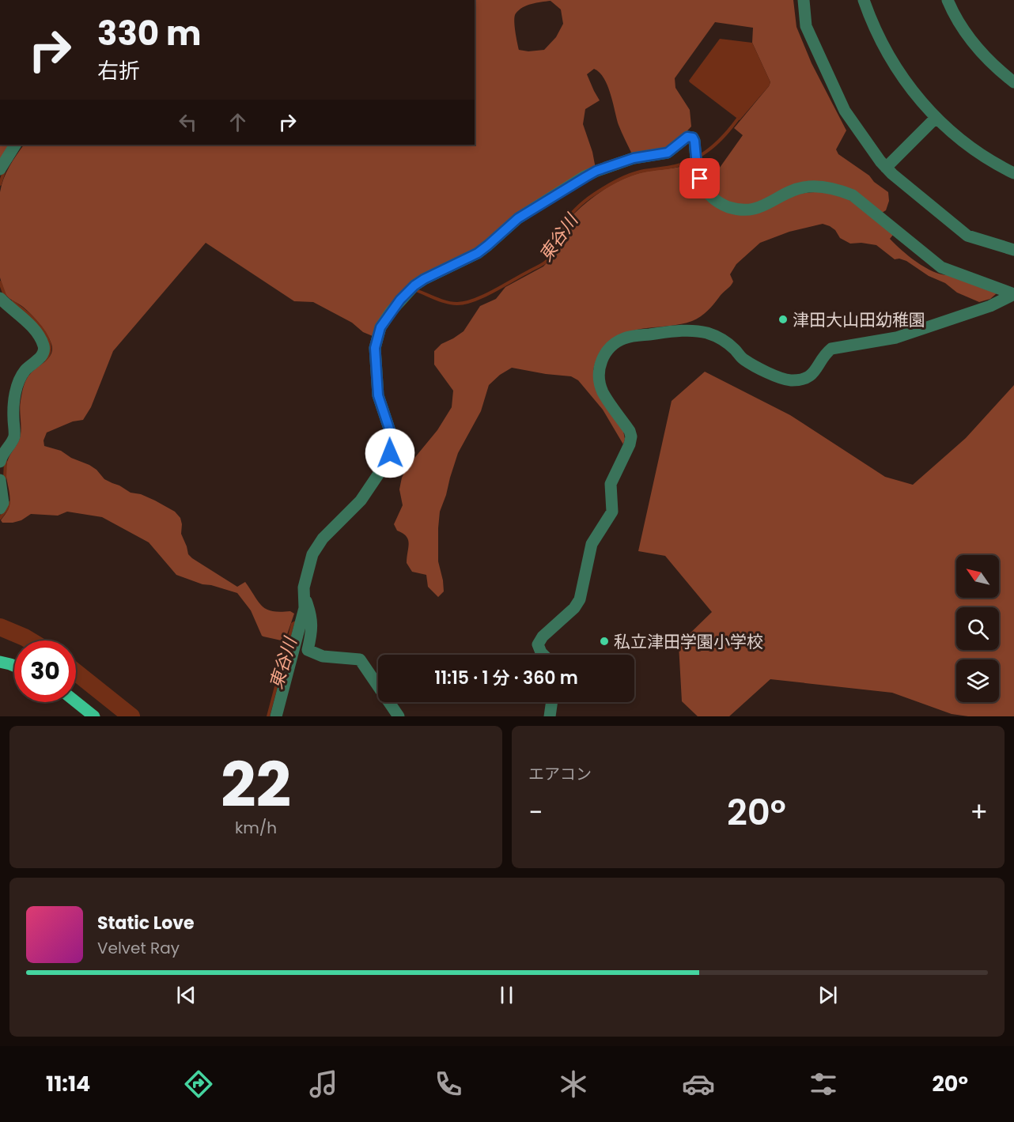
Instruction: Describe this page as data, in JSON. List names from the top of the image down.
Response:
{
  "water": ["東谷川"],
  "places": ["津田大山田幼稚園", "私立津田学園小学校"],
  "north": "top left",
  "page": {
    "turn": ["330 m", "右折"],
    "limit": "30",
    "trip": "11:15 · 1 分 · 360 m",
    "tile": [
      ["22", "km/h"],
      "エアコン"
    ],
    "heat": ["−", "20°", "+"],
    "song": ["Static Love", "Velvet Ray"],
    "tabs": ["11:14", "20°"]
  }
}
